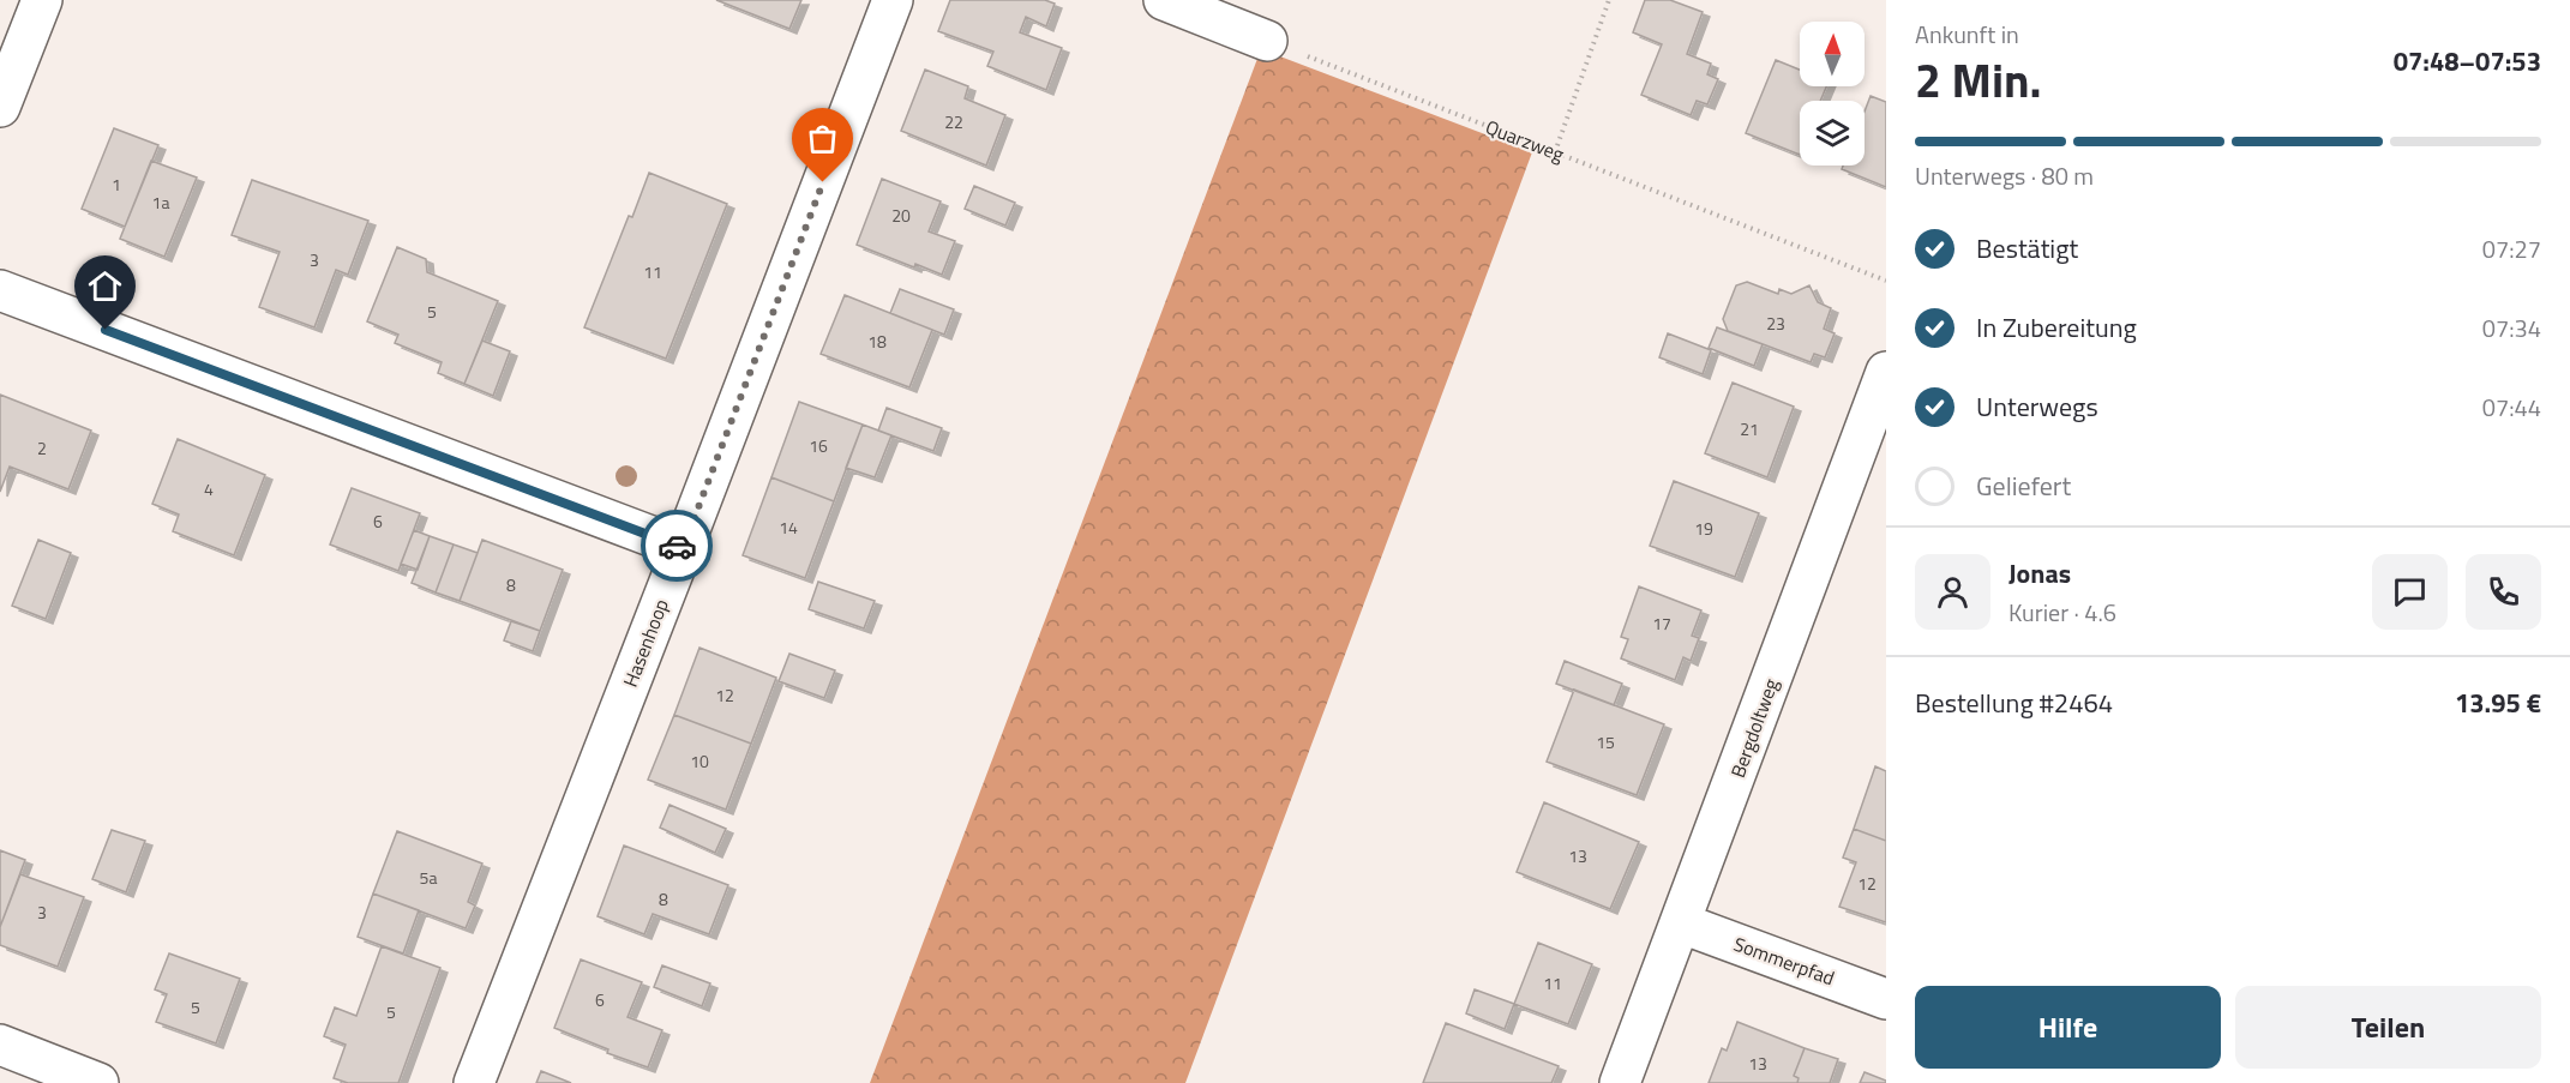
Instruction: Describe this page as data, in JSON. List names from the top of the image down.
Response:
{
  "streets": {
    "street": ["Hasenhoop", "Bergdoltweg", "Sommerpfad"],
    "path": ["Quarzweg"]
  },
  "crossings": [
    ["Bergdoltweg", "Sommerpfad"]
  ],
  "house_numbers": [
    "22",
    "1",
    "1a",
    "20",
    "3",
    "11",
    "5",
    "23",
    "18",
    "21",
    "16",
    "2",
    "4",
    "6",
    "14",
    "19",
    "8",
    "17",
    "12",
    "15",
    "10",
    "13",
    "5a",
    "12",
    "8",
    "3",
    "11",
    "6",
    "5",
    "5",
    "13"
  ],
  "north": "top",
  "page": {
    "heading": ["2 Min.", "Ankunft in", "07:48–07:53"],
    "panel": [
      "Jonas",
      "Kurier · 4.6",
      "Bestellung #2464",
      "13.95 €"
    ],
    "bar": "Unterwegs · 80 m",
    "list": [
      ["Bestätigt", "07:27"],
      ["In Zubereitung", "07:34"],
      ["Unterwegs", "07:44"],
      "Geliefert"
    ],
    "buttons": ["Hilfe", "Teilen"]
  }
}
